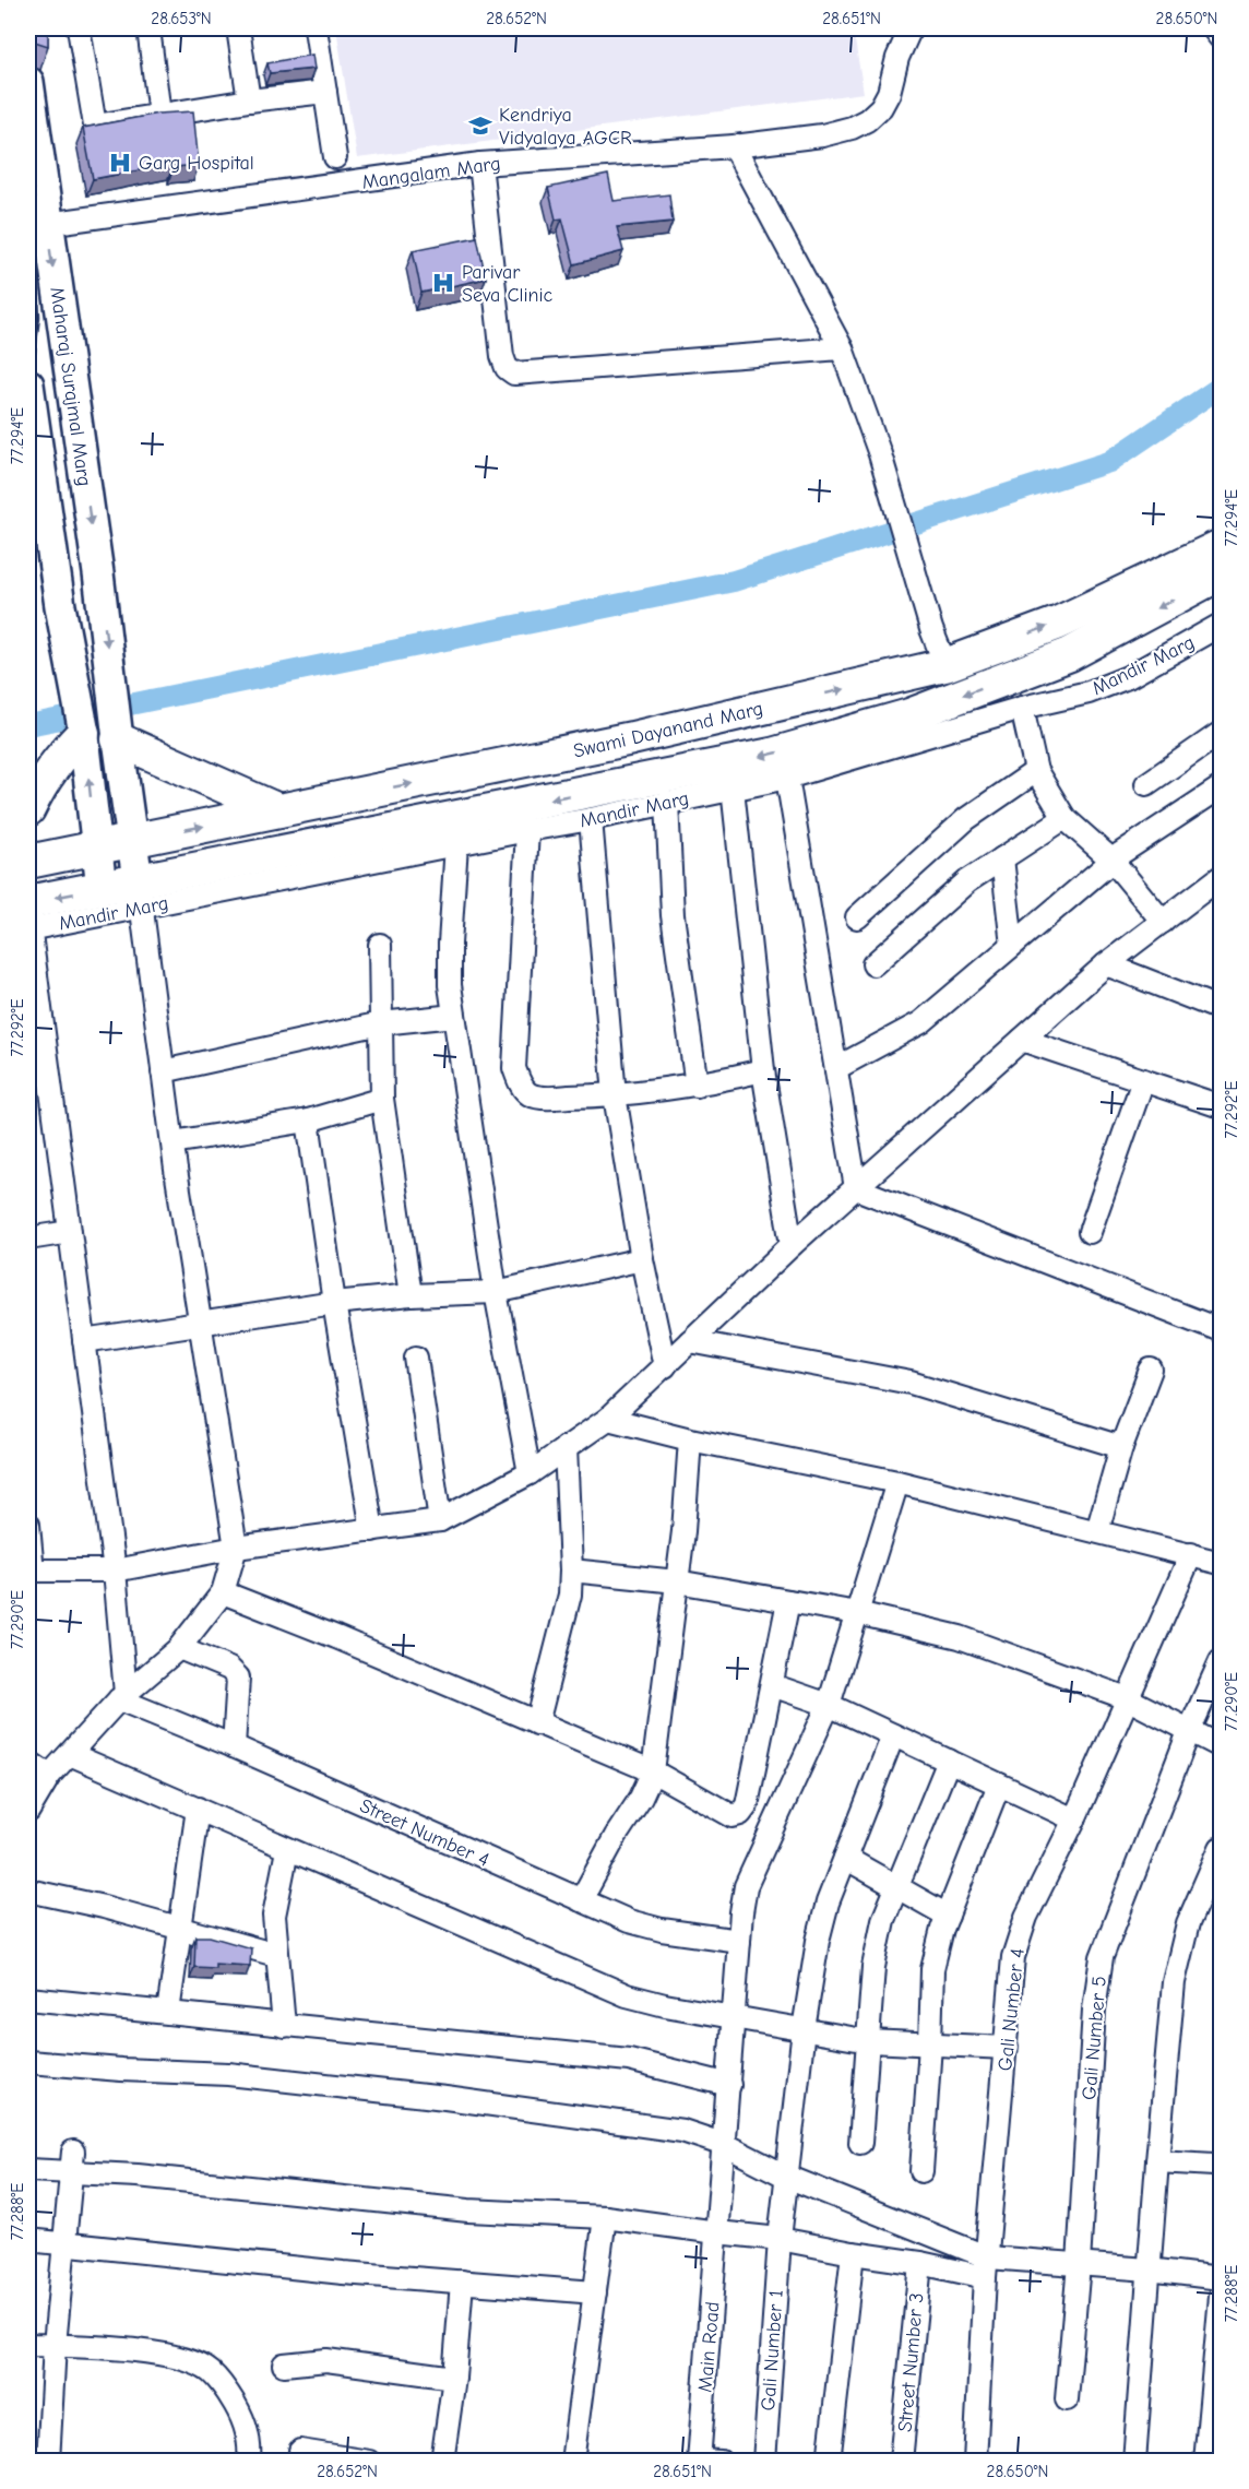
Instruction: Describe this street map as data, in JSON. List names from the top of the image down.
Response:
{
  "streets": {
    "main road": ["Maharaj Surajmal Marg", "Swami Dayanand Marg"],
    "street": [
      "Mangalam Marg",
      "Mandir Marg",
      "Street Number 4",
      "Gali Number 4",
      "Gali Number 5",
      "Main Road",
      "Gali Number 1",
      "Street Number 3"
    ]
  },
  "crossings": [
    ["Mangalam Marg", "Maharaj Surajmal Marg"],
    ["Maharaj Surajmal Marg", "Mandir Marg"],
    ["Maharaj Surajmal Marg", "Swami Dayanand Marg"],
    ["Street Number 4", "Main Road"]
  ],
  "places": {
    "school or university": ["Kendriya Vidyalaya AGCR"],
    "hospital": ["Garg Hospital", "Parivar Seva Clinic"]
  },
  "coordinates": [
    "28.653°N",
    "28.652°N",
    "28.651°N",
    "28.650°N",
    "77.294°E",
    "77.292°E",
    "77.290°E",
    "77.288°E"
  ]
}
